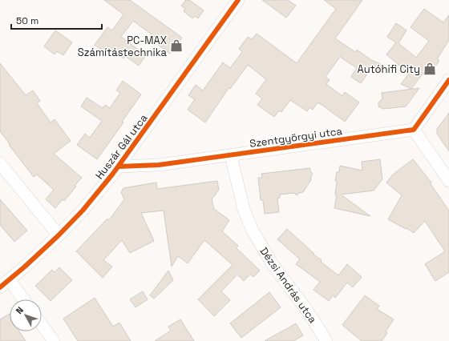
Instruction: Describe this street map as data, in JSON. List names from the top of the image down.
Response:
{
  "streets": {
    "street": ["Szentgyörgyi utca", "Huszár Gál utca", "Dézsi András utca"]
  },
  "crossings": [
    ["Szentgyörgyi utca", "Huszár Gál utca"],
    ["Szentgyörgyi utca", "Dézsi András utca"]
  ],
  "places": {
    "shop": ["PC-MAX Számítástechnika", "Autóhifi City"]
  },
  "scale_bar": "50 m",
  "north": "top left"
}
